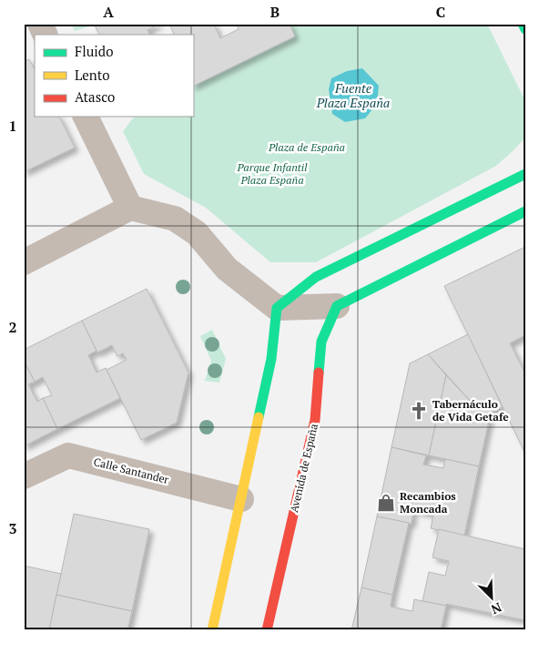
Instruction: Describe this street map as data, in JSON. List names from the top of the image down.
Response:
{
  "streets": {
    "street": ["Avenida de España", "Calle Santander"]
  },
  "water": ["Fuente Plaza España"],
  "parks": ["Plaza de España", "Parque Infantil Plaza España"],
  "places": {
    "church": ["Tabernáculo de Vida Getafe"],
    "shop": ["Recambios Moncada"]
  },
  "legend": ["Fluido", "Lento", "Atasco"],
  "north": "bottom right",
  "grid": {
    "columns": ["A", "B", "C"],
    "rows": ["1", "2", "3"]
  }
}
